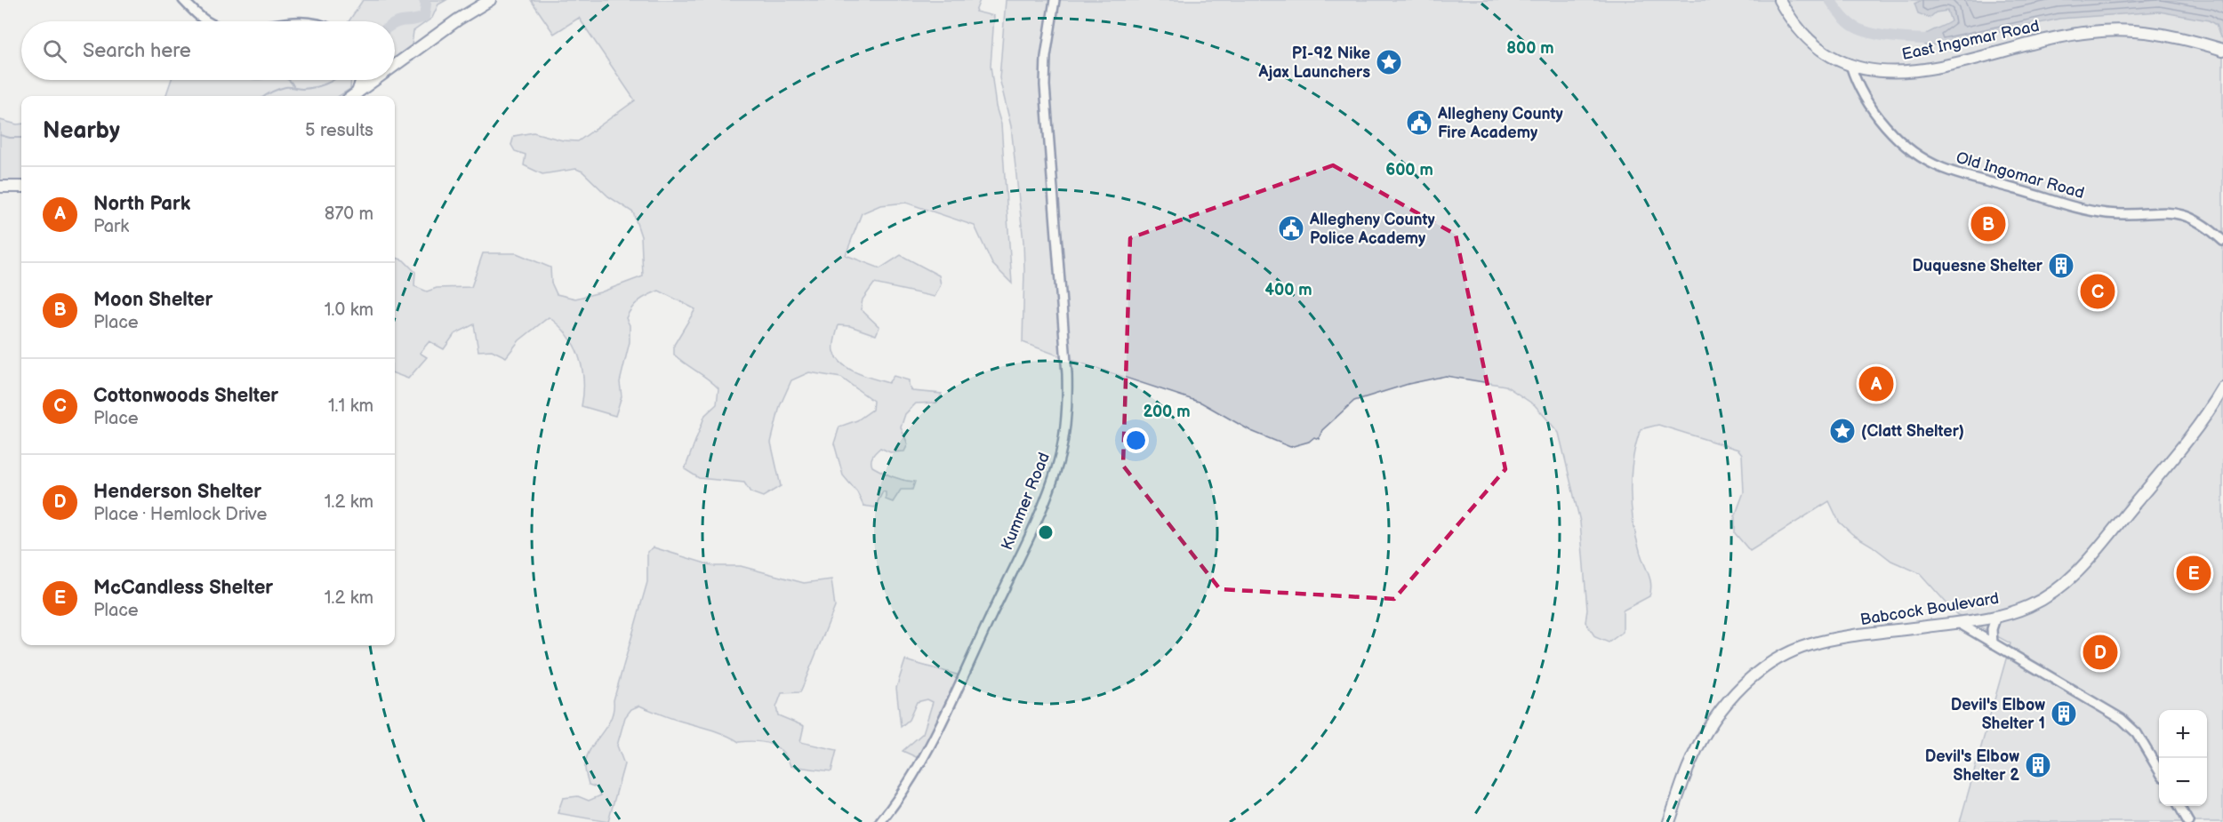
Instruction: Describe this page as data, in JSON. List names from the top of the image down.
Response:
{
  "streets": {
    "main road": ["East Ingomar Road", "Babcock Boulevard"],
    "street": ["Old Ingomar Road", "Kummer Road"]
  },
  "crossings": [
    ["East Ingomar Road", "Old Ingomar Road"]
  ],
  "places": {
    "place": ["PI-92 Nike Ajax Launchers", "(Clatt Shelter)"],
    "public building": ["Allegheny County Fire Academy", "Allegheny County Police Academy"],
    "building": ["Duquesne Shelter", "Devil's Elbow Shelter 1", "Devil's Elbow Shelter 2"]
  },
  "page": {
    "search": "Search here",
    "heading": ["Nearby", "5 results"],
    "list": [
      {
        "mark": "A",
        "name": "North Park",
        "note": "Park",
        "value": "870 m"
      },
      {
        "mark": "B",
        "name": "Moon Shelter",
        "note": "Place",
        "value": "1.0 km"
      },
      {
        "mark": "C",
        "name": "Cottonwoods Shelter",
        "note": "Place",
        "value": "1.1 km"
      },
      {
        "mark": "D",
        "name": "Henderson Shelter",
        "note": "Place · Hemlock Drive",
        "value": "1.2 km"
      },
      {
        "mark": "E",
        "name": "McCandless Shelter",
        "note": "Place",
        "value": "1.2 km"
      }
    ],
    "pins": [
      "B",
      "C",
      "A",
      "E",
      "D"
    ],
    "map_buttons": ["+", "−"]
  },
  "rings": [
    "800 m",
    "600 m",
    "400 m",
    "200 m"
  ]
}
